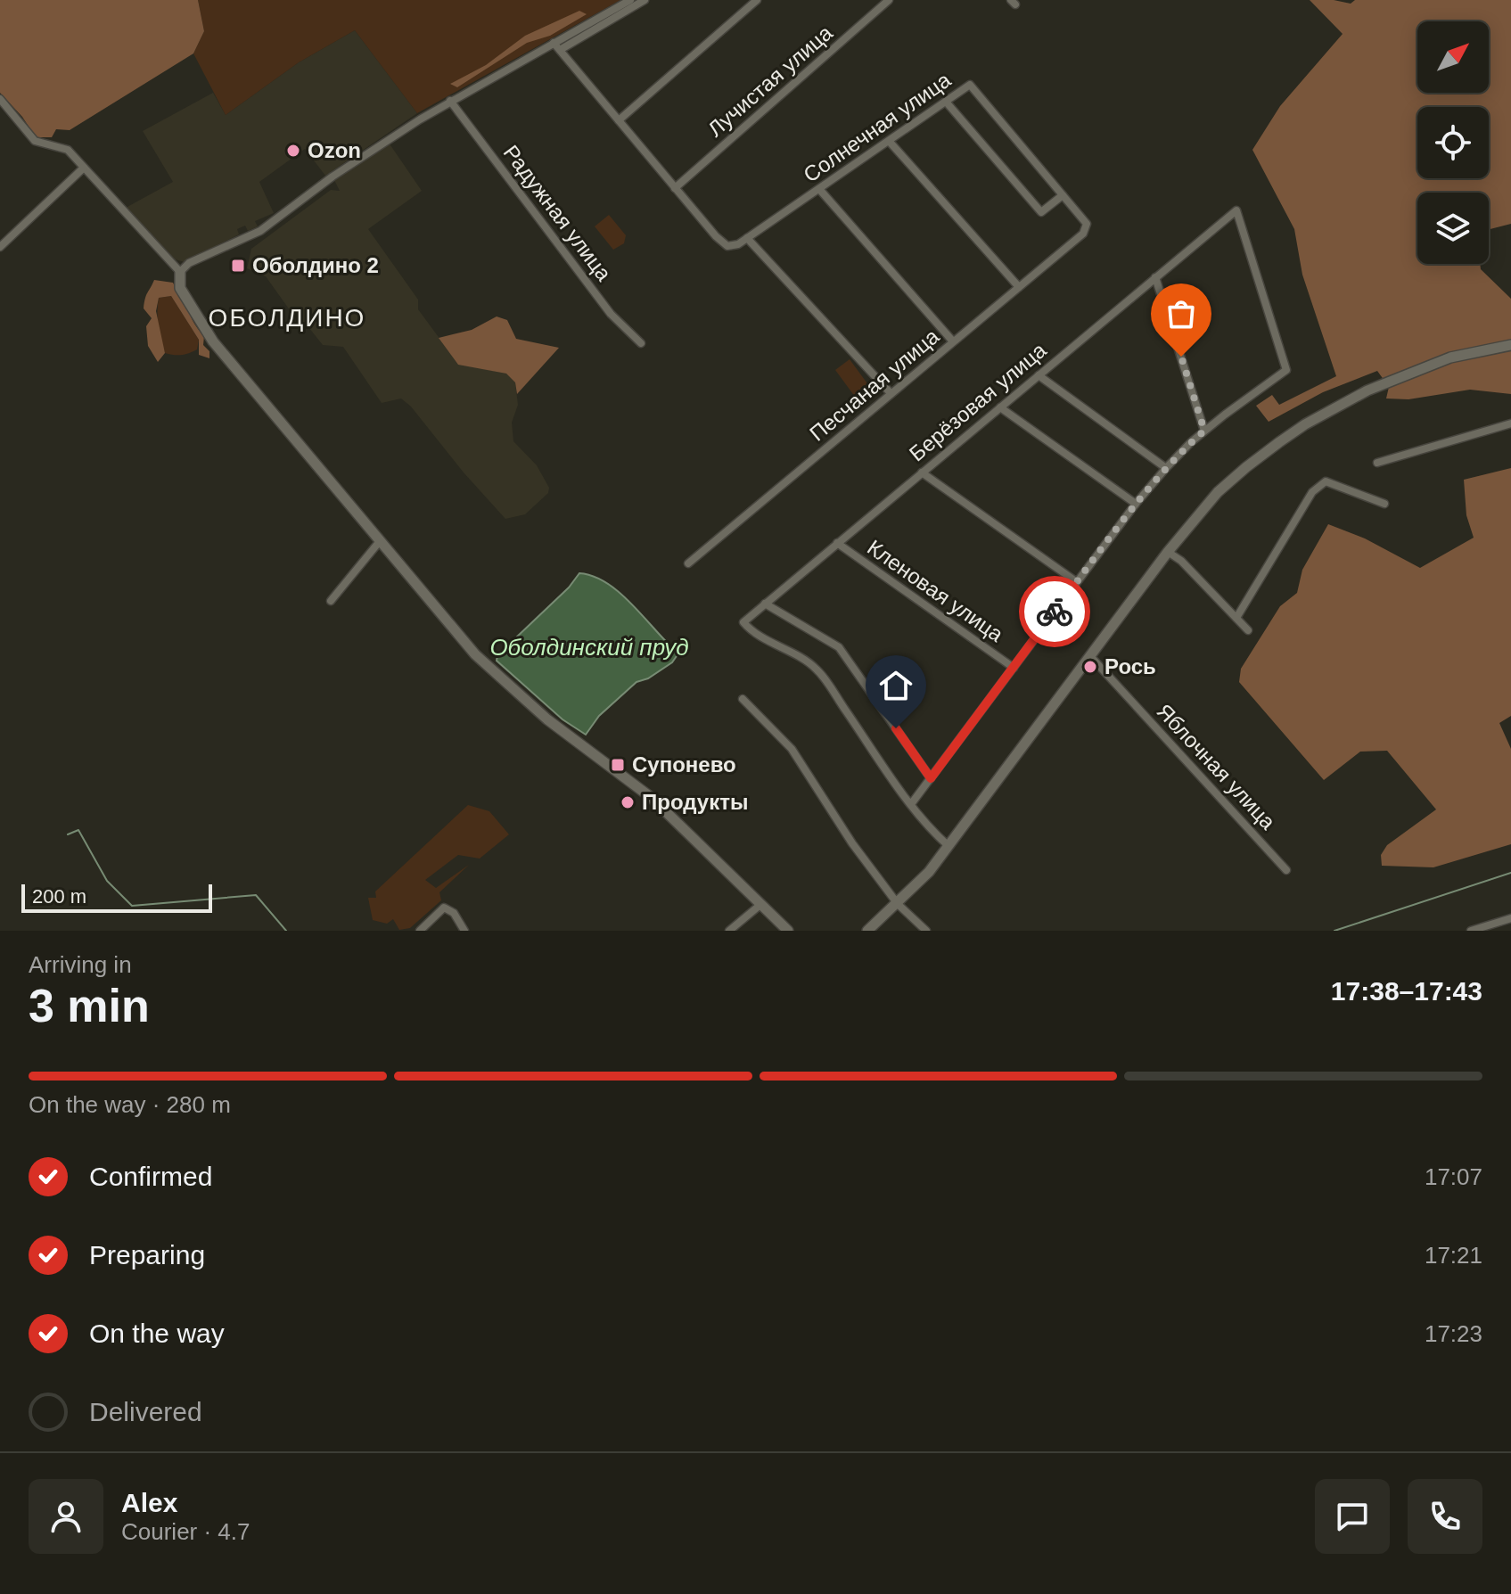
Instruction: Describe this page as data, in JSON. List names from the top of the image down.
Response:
{
  "streets": {
    "street": [
      "Лучистая улица",
      "Солнечная улица",
      "Радужная улица",
      "Песчаная улица",
      "Берёзовая улица",
      "Кленовая улица",
      "Яблочная улица"
    ]
  },
  "crossings": [
    ["Солнечная улица", "Песчаная улица"],
    ["Берёзовая улица", "Кленовая улица"]
  ],
  "districts": ["ОБОЛДИНО"],
  "water": ["Оболдинский пруд"],
  "places": {
    "other": ["Ozon", "Рось", "Продукты"],
    "transit": ["Оболдино 2", "Супонево"]
  },
  "scale_bar": "200 m",
  "north": "top right",
  "page": {
    "scale": "200 m",
    "heading": ["3 min", "Arriving in", "17:38–17:43"],
    "panel": ["Alex", "Courier · 4.7"],
    "bar": "On the way · 280 m",
    "list": [
      ["Confirmed", "17:07"],
      ["Preparing", "17:21"],
      ["On the way", "17:23"],
      "Delivered"
    ]
  }
}
